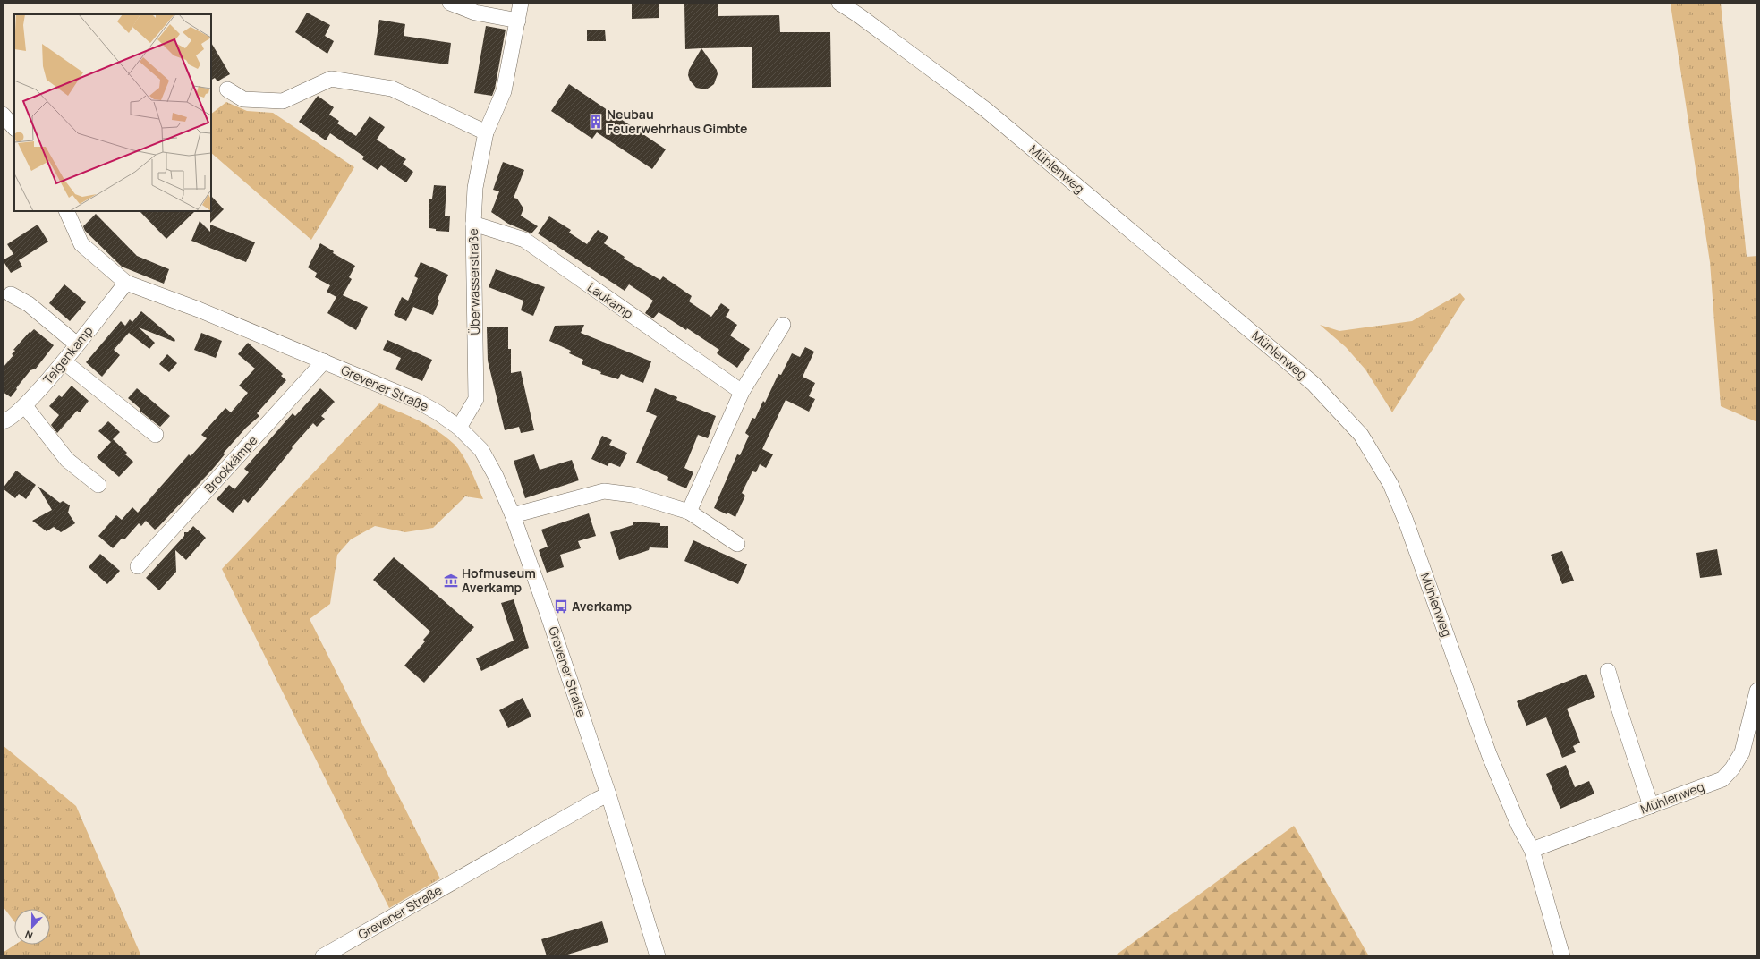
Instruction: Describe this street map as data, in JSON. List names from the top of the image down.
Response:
{
  "streets": {
    "street": [
      "Mühlenweg",
      "Überwasserstraße",
      "Laukamp",
      "Telgenkamp",
      "Grevener Straße",
      "Brookkämpe"
    ]
  },
  "crossings": [
    ["Überwasserstraße", "Laukamp"],
    ["Überwasserstraße", "Grevener Straße"],
    ["Telgenkamp", "Grevener Straße"],
    ["Grevener Straße", "Brookkämpe"]
  ],
  "places": {
    "building": ["Neubau Feuerwehrhaus Gimbte"],
    "museum": ["Hofmuseum Averkamp"],
    "bus stop": ["Averkamp"]
  },
  "north": "bottom"
}
